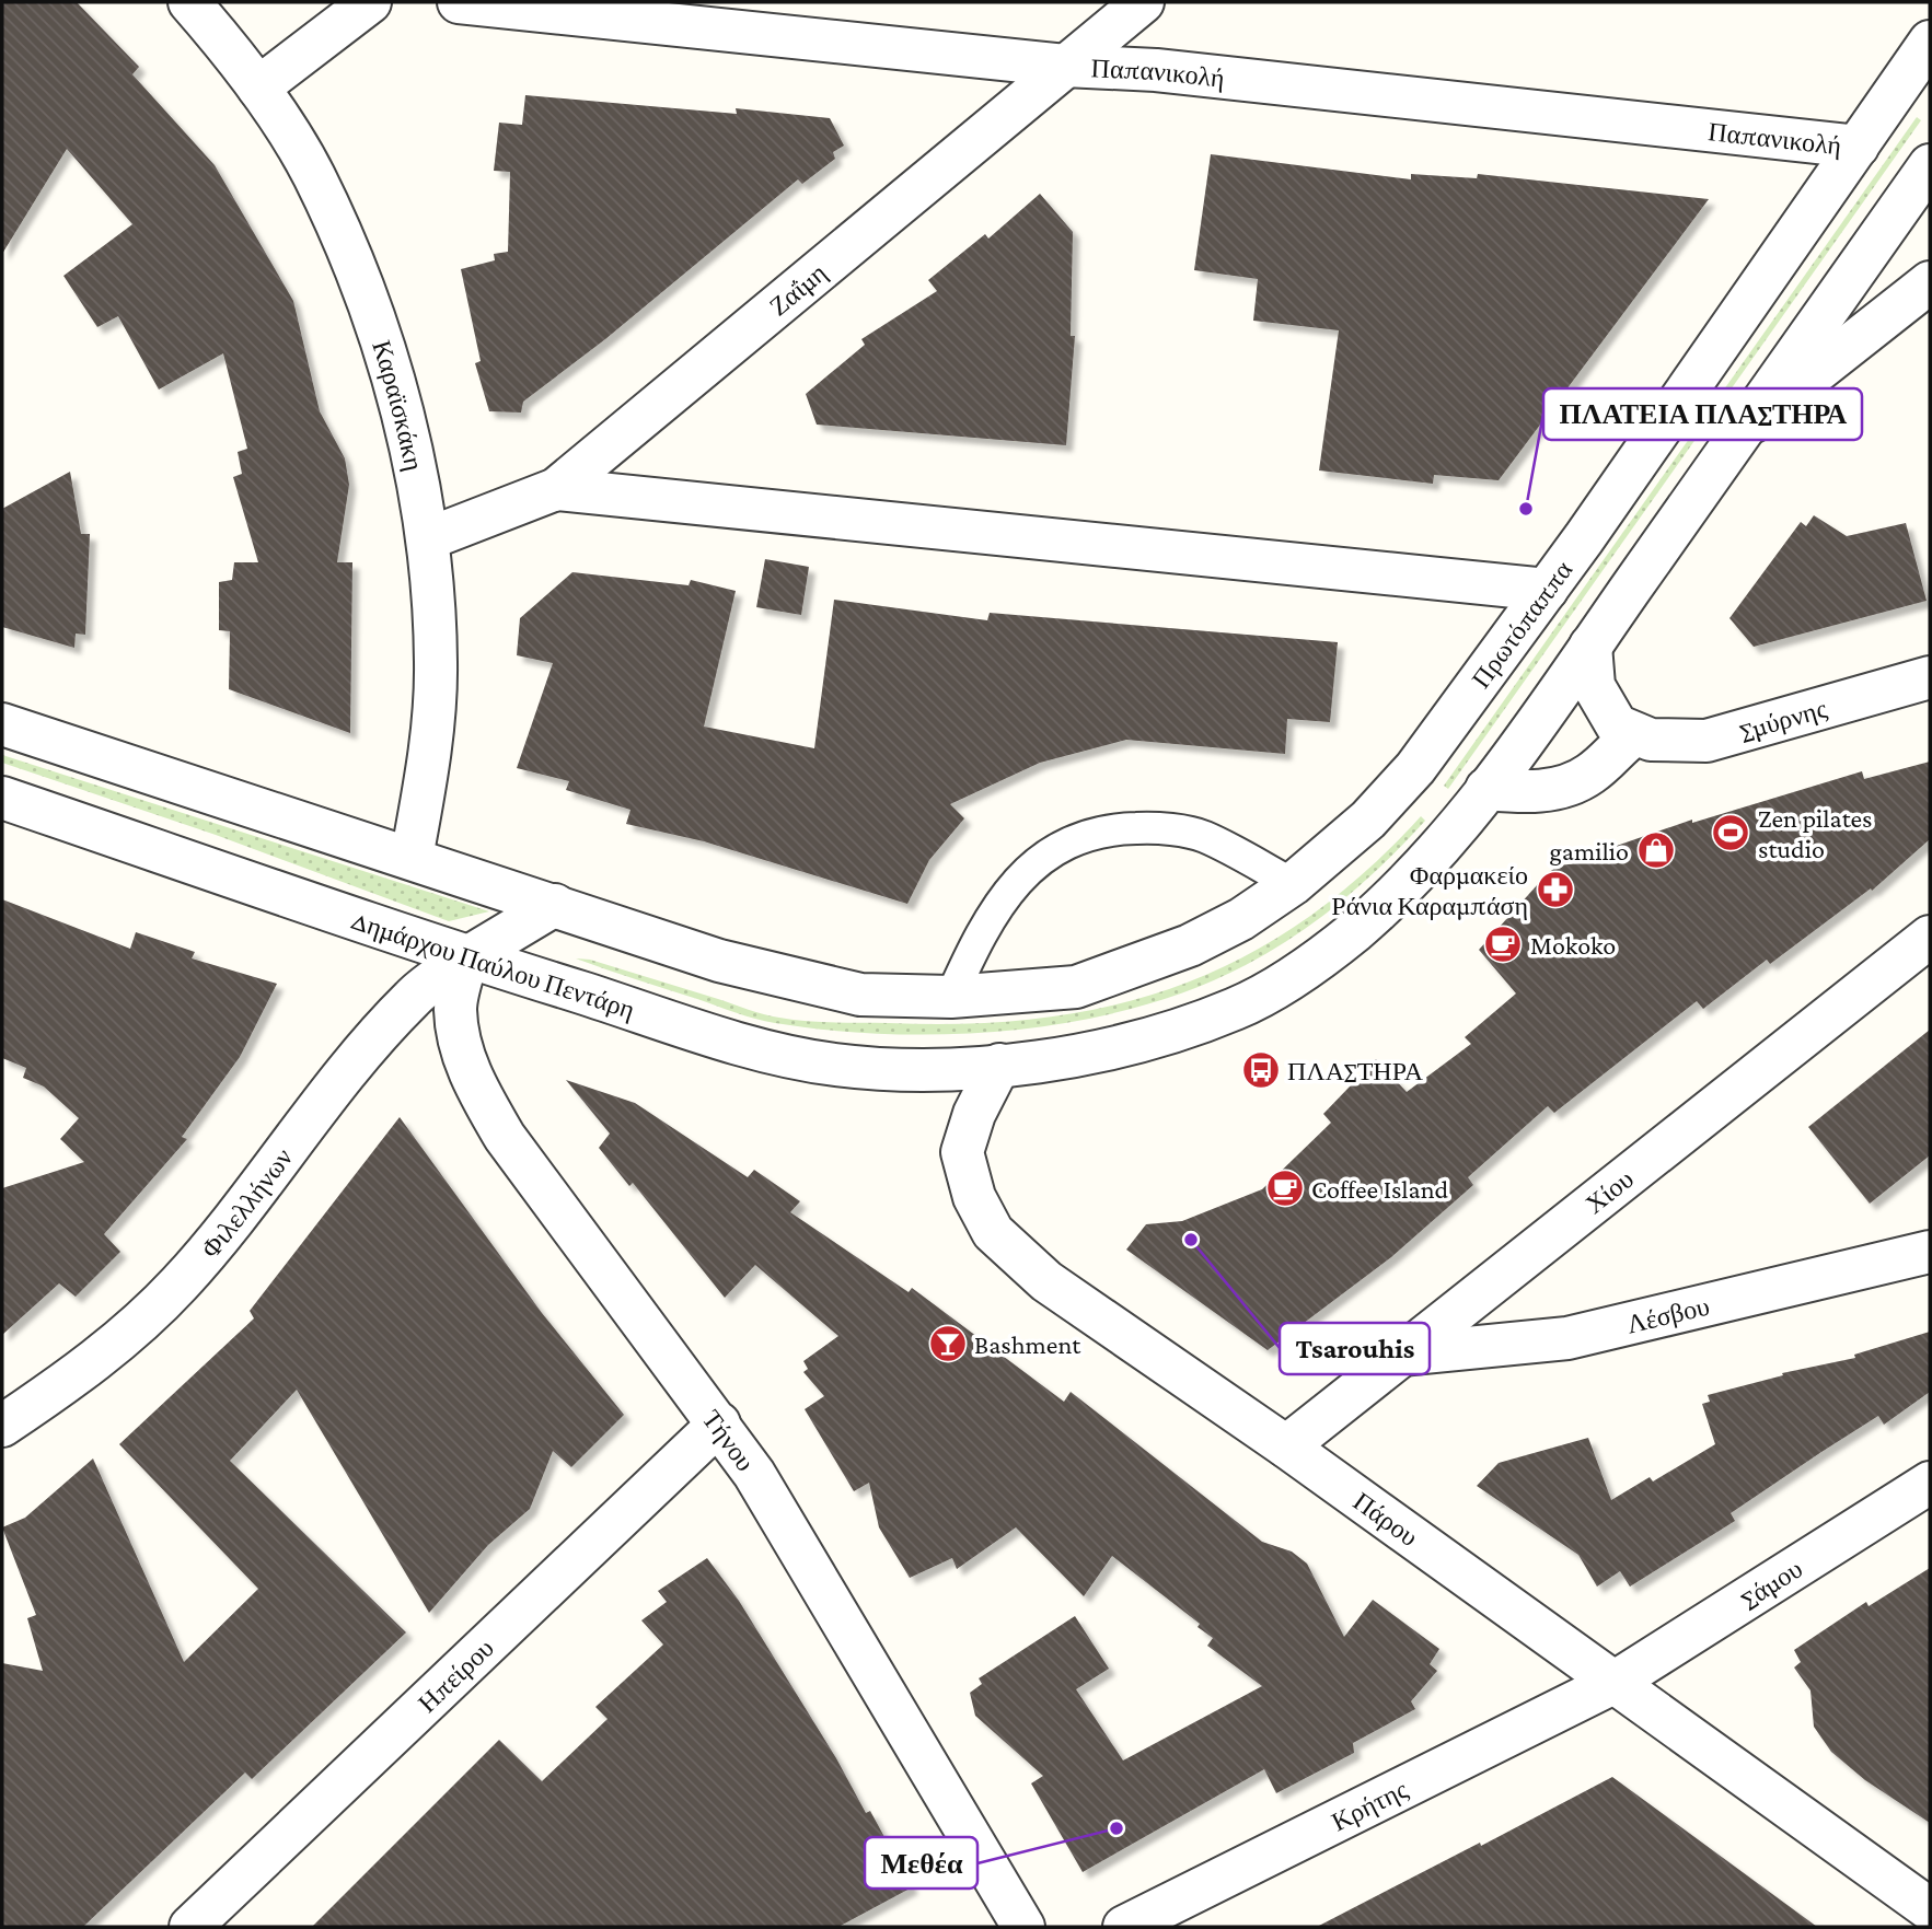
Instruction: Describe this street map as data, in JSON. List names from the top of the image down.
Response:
{
  "streets": {
    "street": [
      "Παπανικολή",
      "Ζαΐμη",
      "Καραϊσκάκη",
      "Πρωτόπαππα",
      "Σμύρνης",
      "Δημάρχου Παύλου Πεντάρη",
      "Χίου",
      "Φιλελλήνων",
      "Λέσβου",
      "Τήνου",
      "Πάρου",
      "Σάμου",
      "Ηπείρου",
      "Κρήτης"
    ]
  },
  "crossings": [
    ["Παπανικολή", "Ζαΐμη"],
    ["Παπανικολή", "Πρωτόπαππα"],
    ["Ζαΐμη", "Καραϊσκάκη"],
    ["Δημάρχου Παύλου Πεντάρη", "Φιλελλήνων"],
    ["Δημάρχου Παύλου Πεντάρη", "Τήνου"],
    ["Δημάρχου Παύλου Πεντάρη", "Πάρου"],
    ["Χίου", "Λέσβου"],
    ["Χίου", "Πάρου"],
    ["Φιλελλήνων", "Τήνου"],
    ["Τήνου", "Ηπείρου"],
    ["Πάρου", "Σάμου"],
    ["Πάρου", "Κρήτης"],
    ["Σάμου", "Κρήτης"]
  ],
  "places": {
    "other": ["ΠΛΑΤΕΙΑ ΠΛΑΣΤΗΡΑ", "Tsarouhis", "Μεθέα"],
    "sports": ["Zen pilates studio"],
    "shop": ["gamilio"],
    "pharmacy": ["Φαρμακείο Ράνια Καραμπάση"],
    "cafe": ["Mokoko", "Coffee Island"],
    "bus stop": ["ΠΛΑΣΤΗΡΑ"],
    "bar": ["Bashment"]
  }
}
